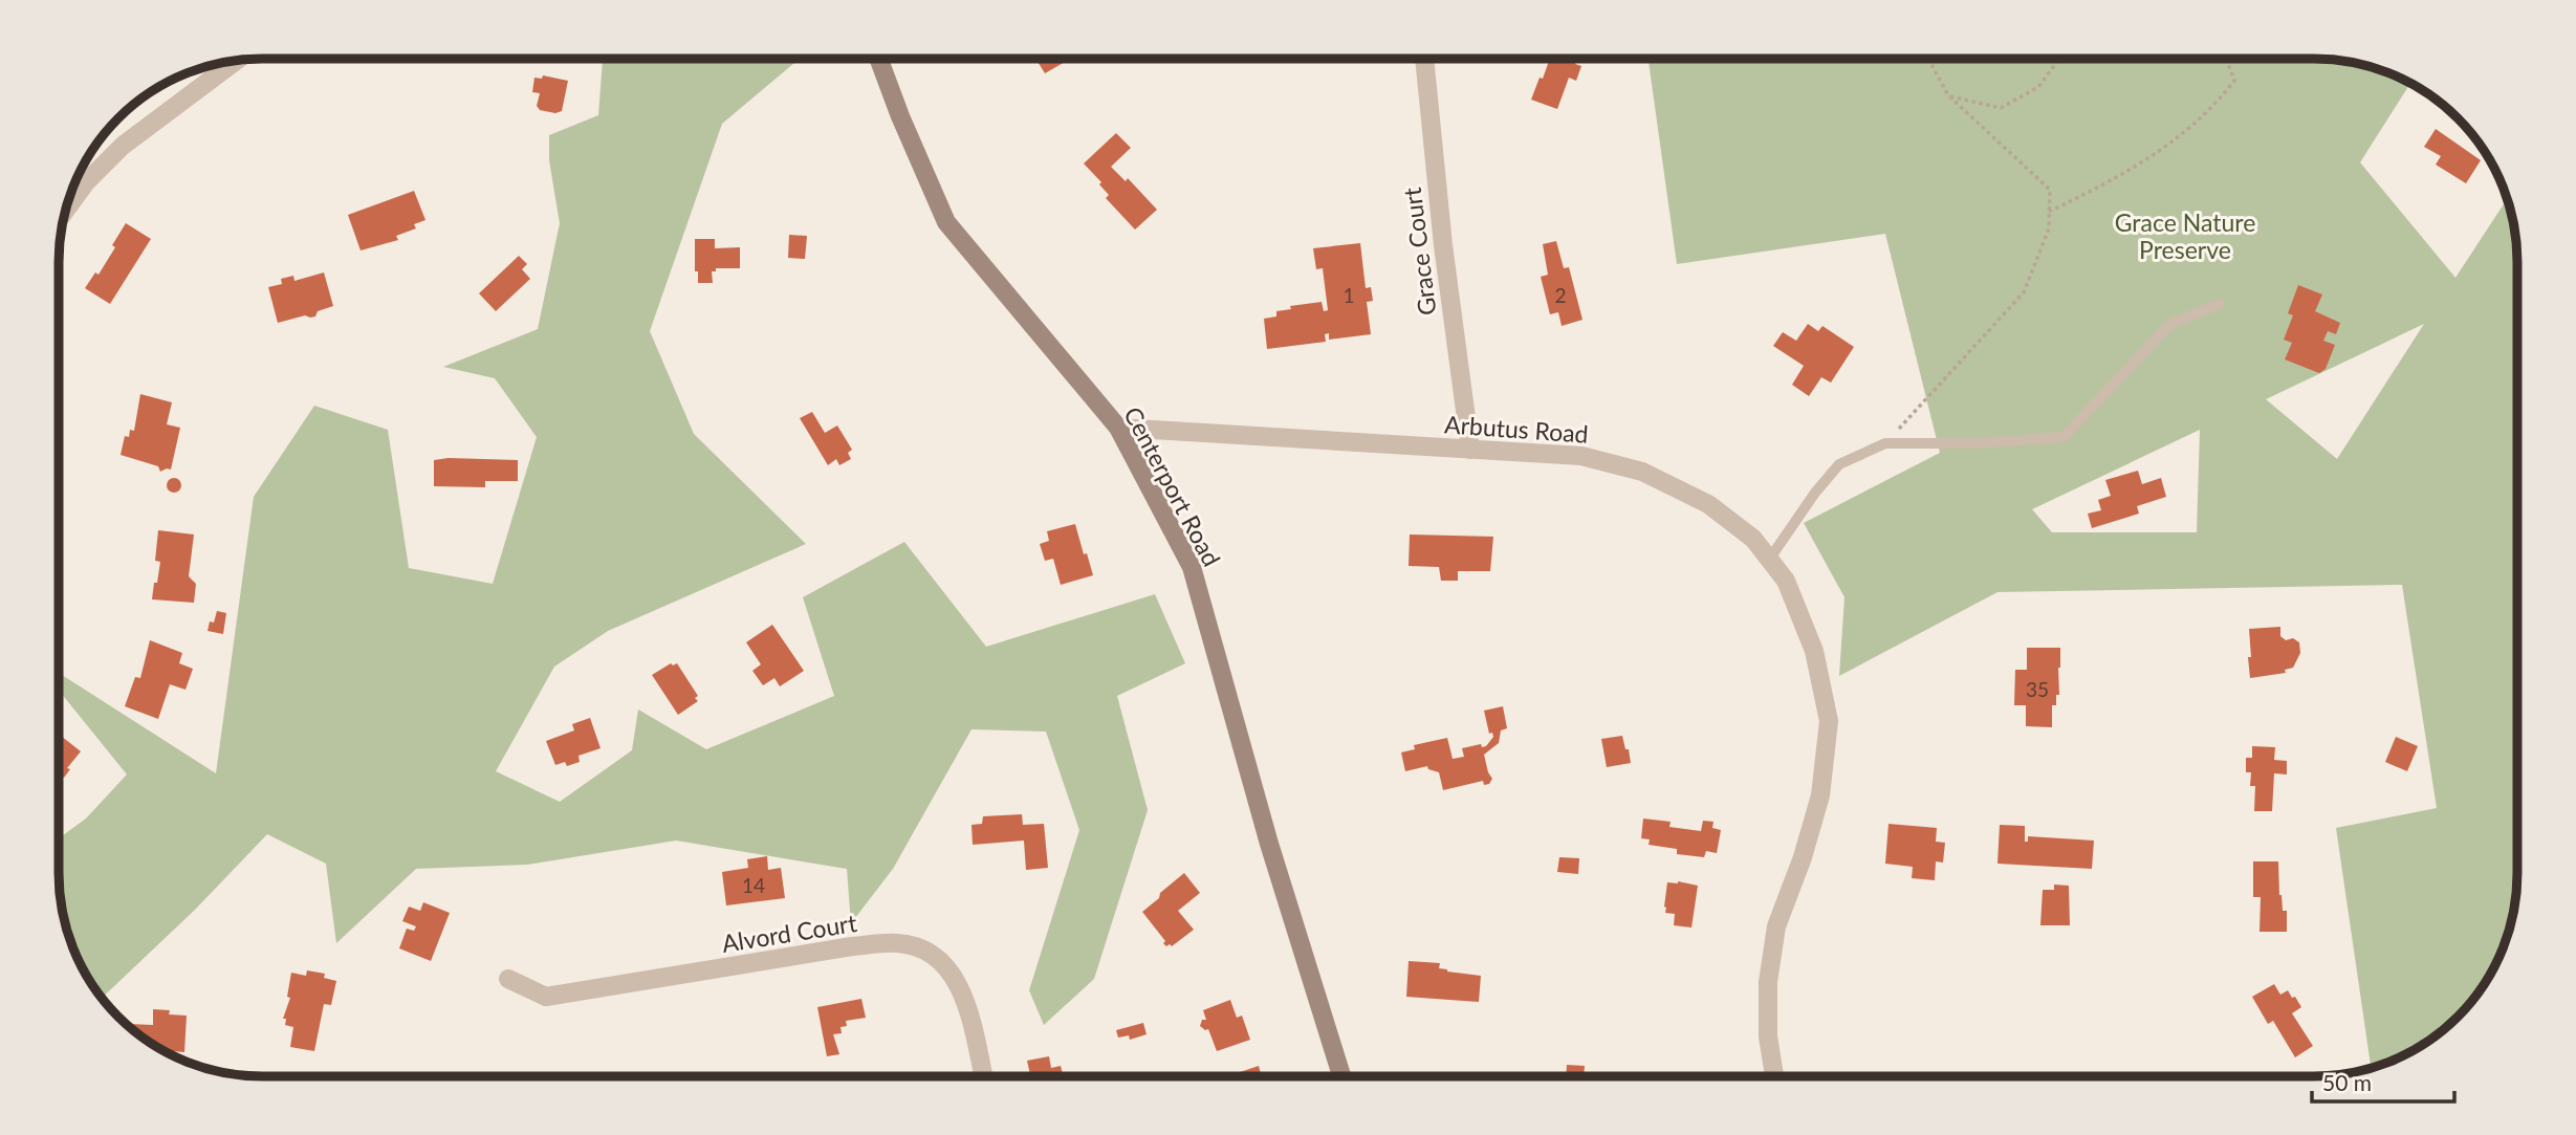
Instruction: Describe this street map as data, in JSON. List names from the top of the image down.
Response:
{
  "streets": {
    "main road": ["Centerport Road"],
    "street": ["Grace Court", "Arbutus Road", "Alvord Court"]
  },
  "crossings": [
    ["Grace Court", "Arbutus Road"],
    ["Arbutus Road", "Centerport Road"]
  ],
  "parks": ["Grace Nature Preserve"],
  "house_numbers": [
    "1",
    "2",
    "35",
    "14"
  ],
  "scale_bar": "50 m"
}
